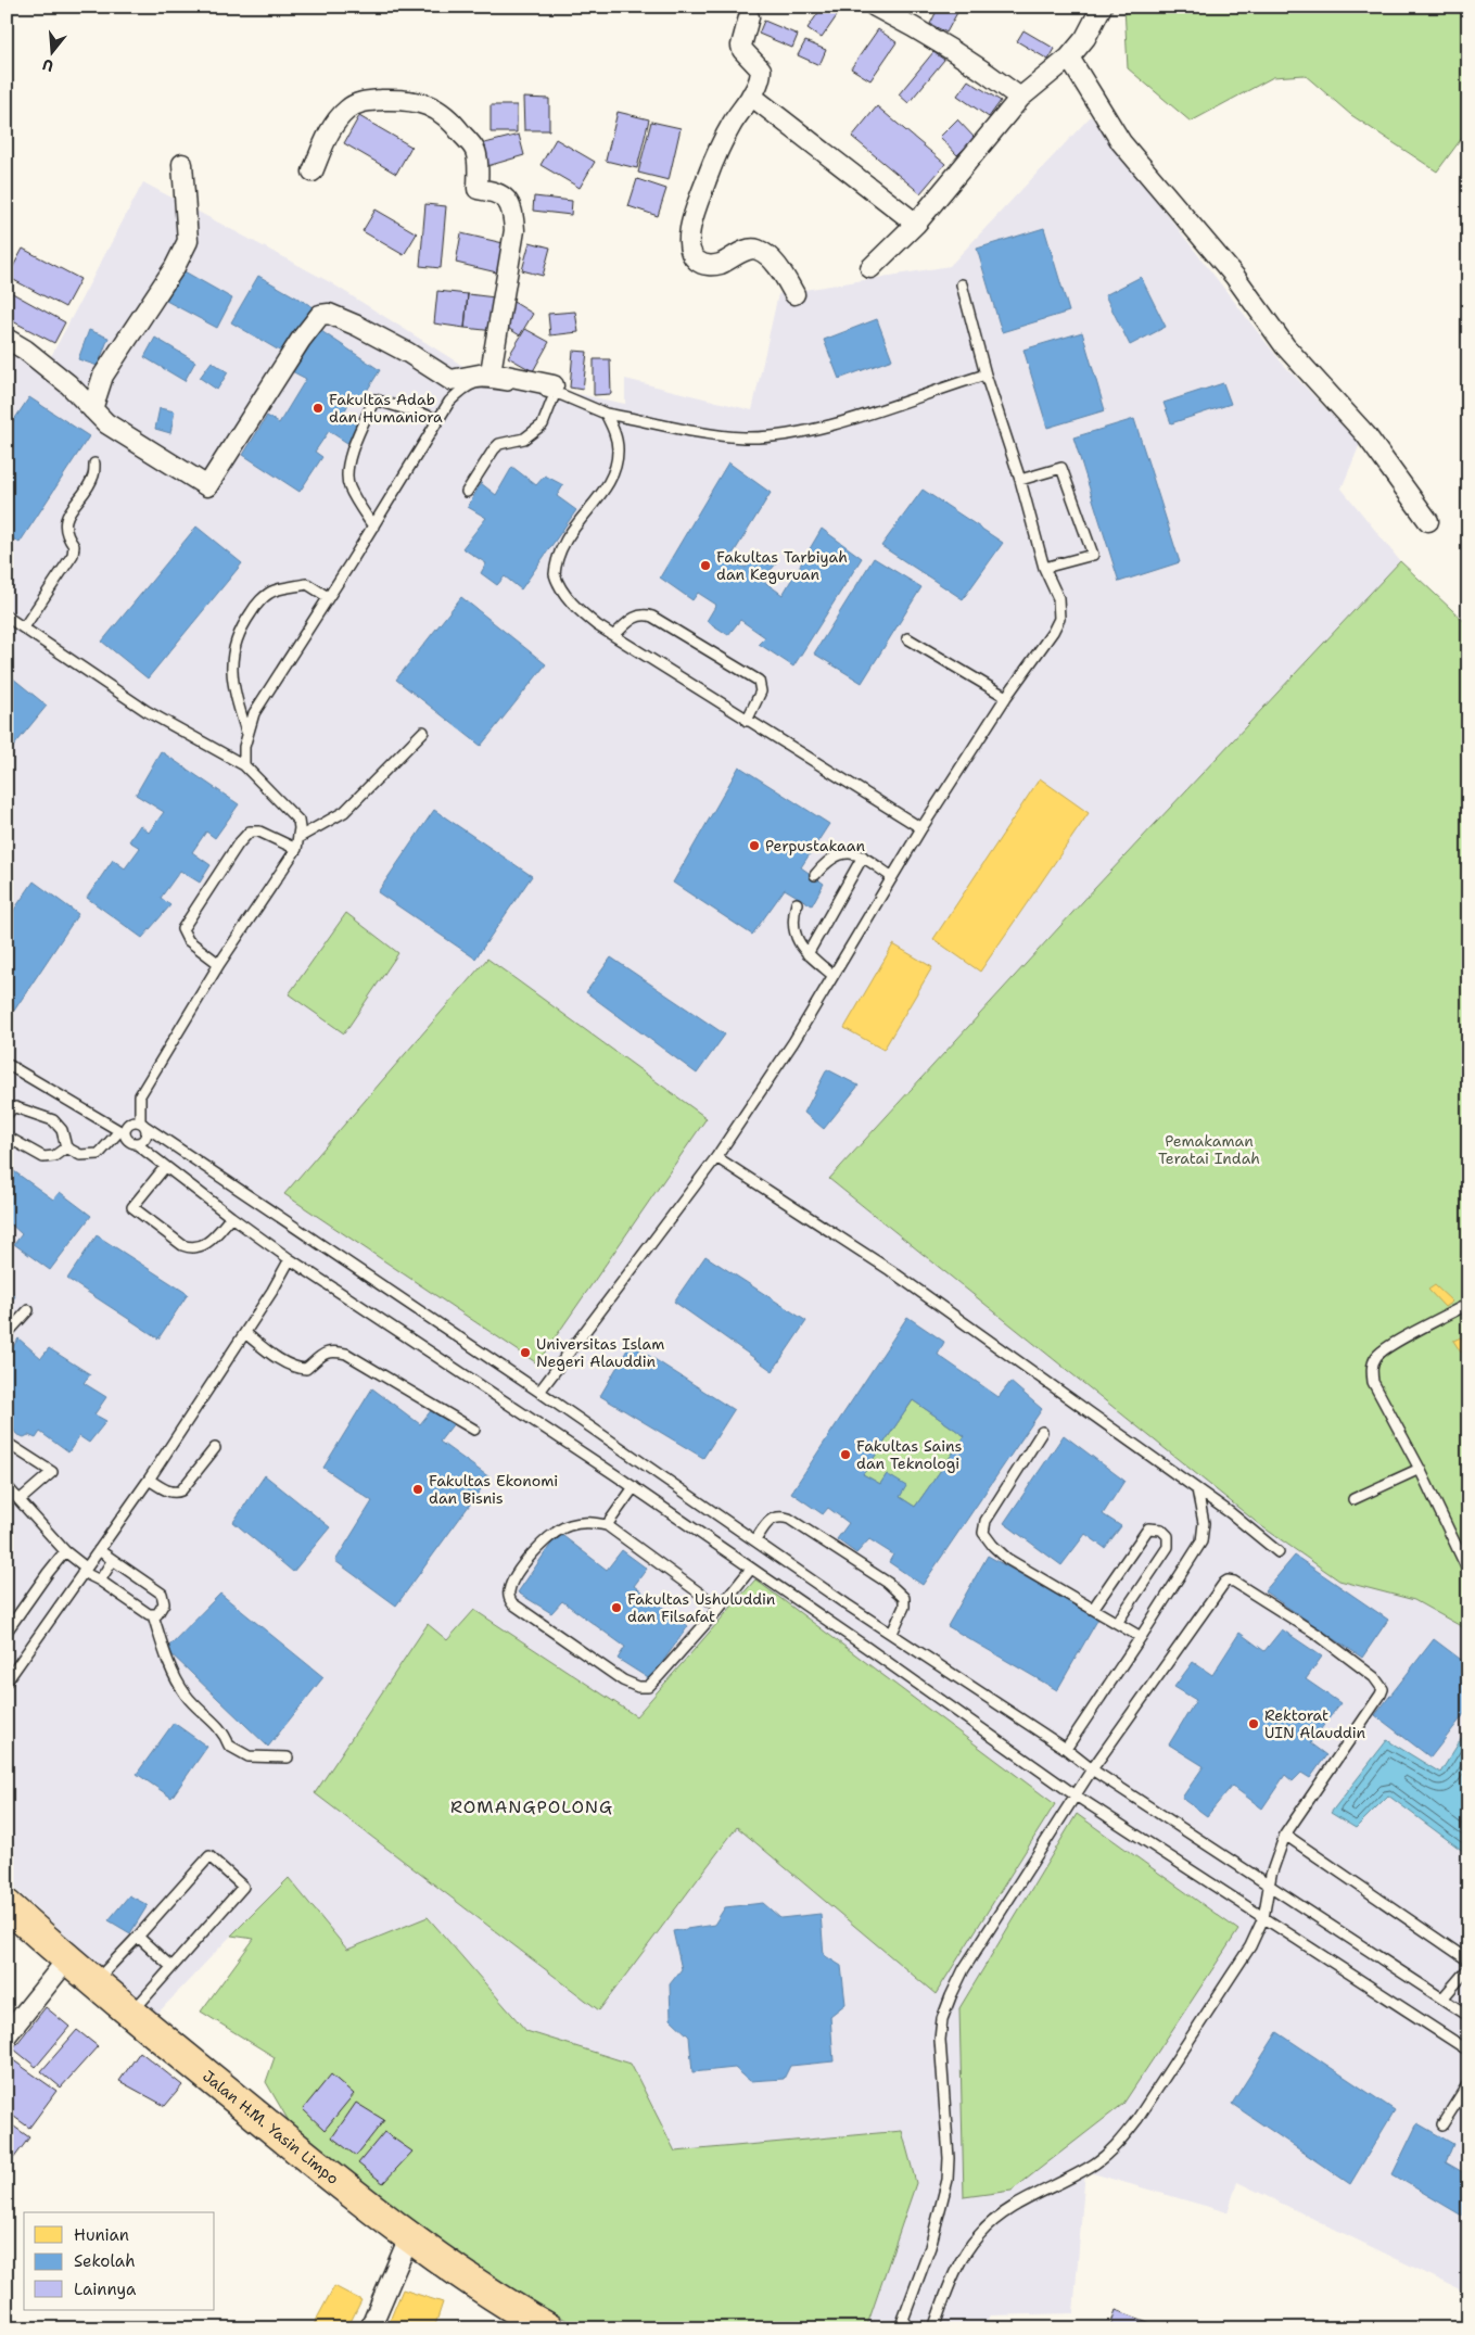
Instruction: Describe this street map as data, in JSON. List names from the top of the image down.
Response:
{
  "streets": {
    "main road": ["Jalan H.M. Yasin Limpo"]
  },
  "districts": ["ROMANGPOLONG"],
  "parks": ["Pemakaman Teratai Indah"],
  "places": [
    "Fakultas Adab dan Humaniora",
    "Fakultas Tarbiyah dan Keguruan",
    "Perpustakaan",
    "Universitas Islam Negeri Alauddin",
    "Fakultas Sains dan Teknologi",
    "Fakultas Ekonomi dan Bisnis",
    "Fakultas Ushuluddin dan Filsafat",
    "Rektorat UIN Alauddin"
  ],
  "legend": ["Hunian", "Sekolah", "Lainnya"],
  "north": "bottom"
}
